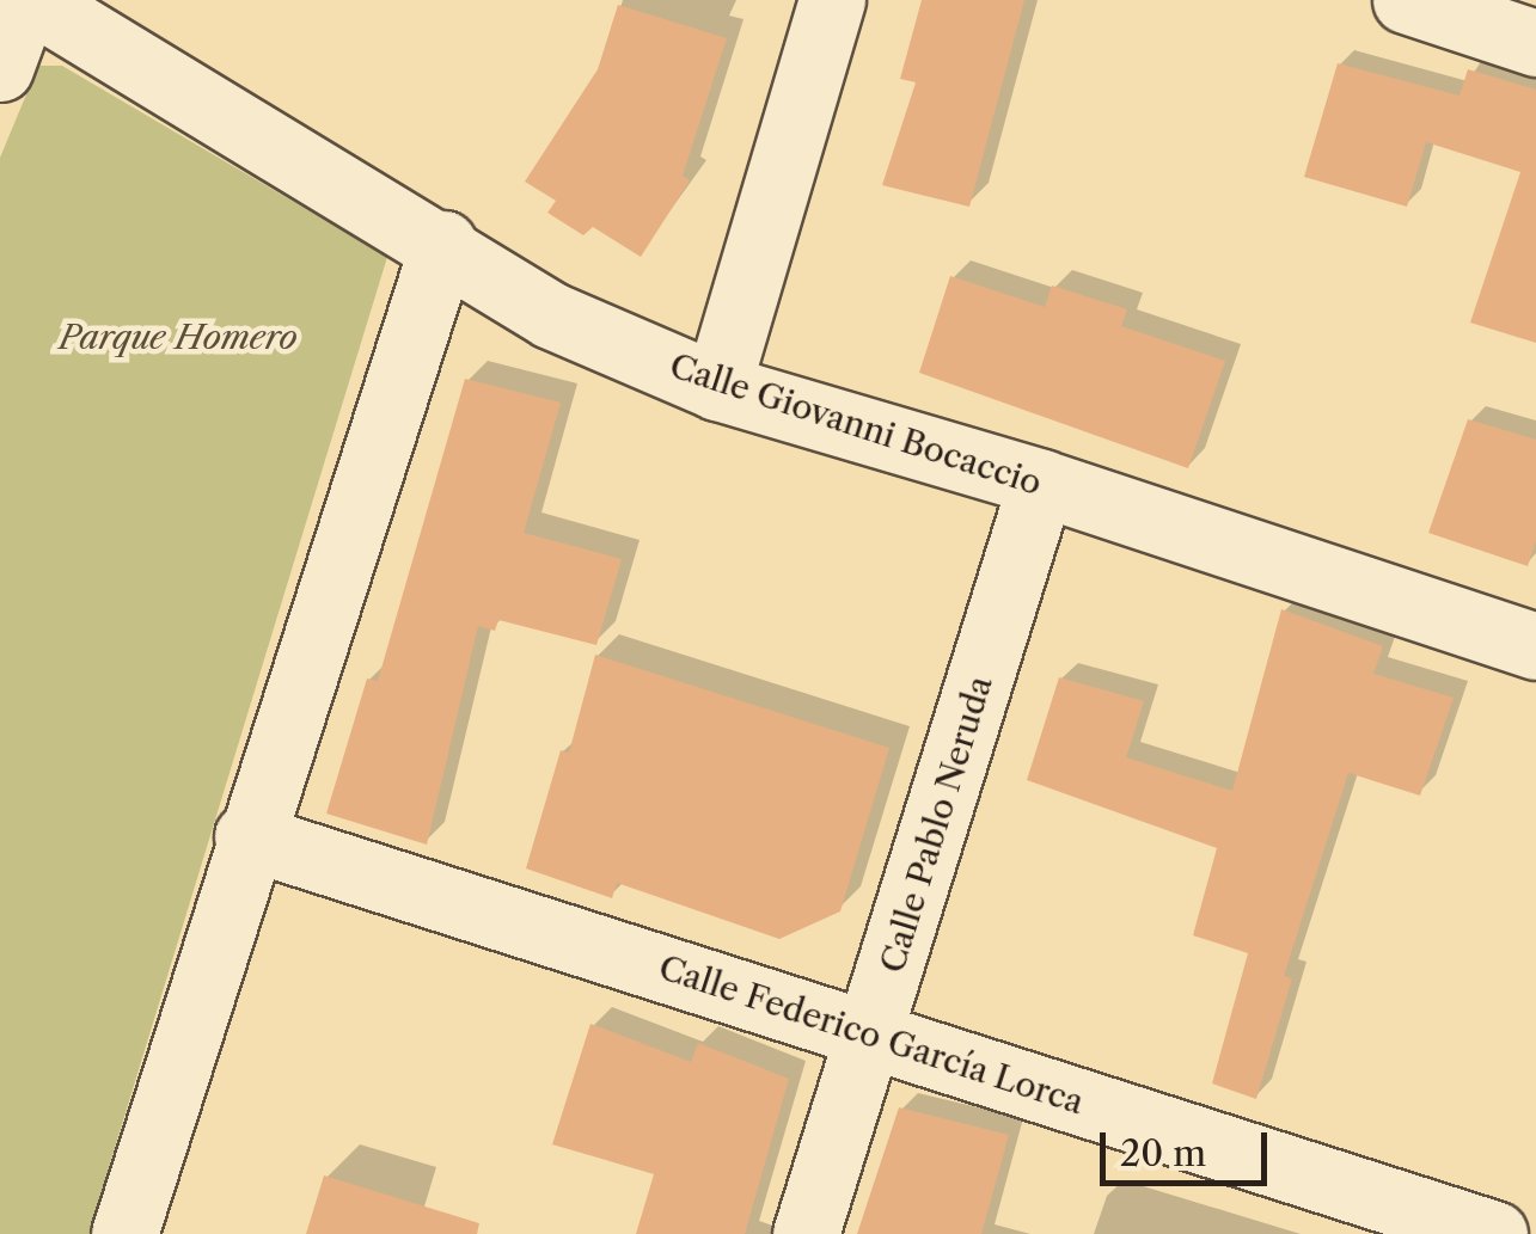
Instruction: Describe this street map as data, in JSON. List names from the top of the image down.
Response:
{
  "streets": {
    "street": ["Calle Giovanni Bocaccio", "Calle Pablo Neruda", "Calle Federico García Lorca"]
  },
  "crossings": [
    ["Calle Giovanni Bocaccio", "Calle Pablo Neruda"],
    ["Calle Pablo Neruda", "Calle Federico García Lorca"]
  ],
  "parks": ["Parque Homero"],
  "scale_bar": "20 m"
}
